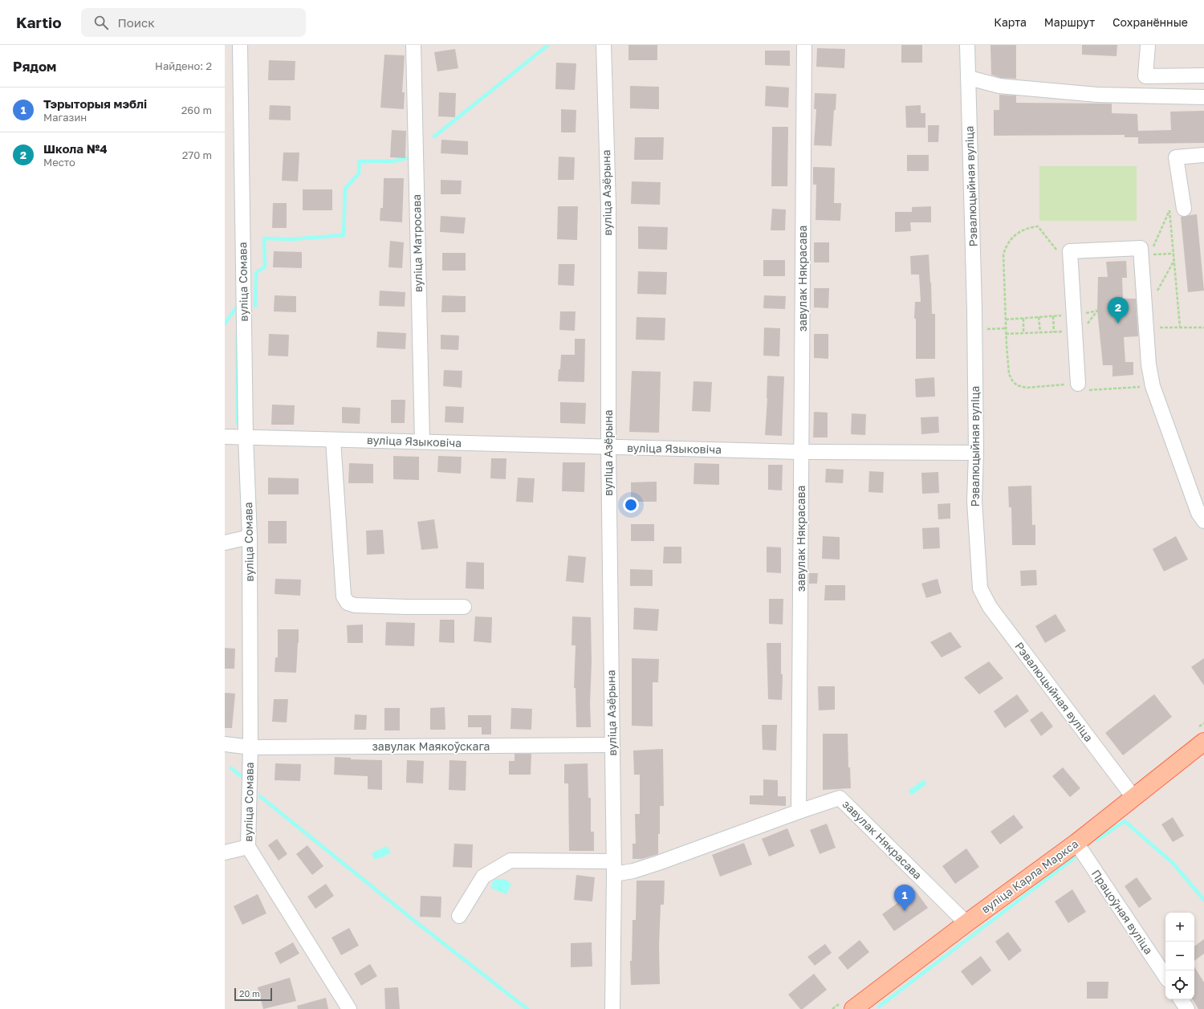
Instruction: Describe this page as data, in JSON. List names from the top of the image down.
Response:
{
  "streets": {
    "main road": ["вуліца Карла Маркса"],
    "street": [
      "Рэвалюцыйная вуліца",
      "вуліца Азёрына",
      "вуліца Матросава",
      "завулак Някрасава",
      "вуліца Сомава",
      "вуліца Языковіча",
      "завулак Маякоўскага",
      "Працоўная вуліца"
    ]
  },
  "crossings": [
    ["Рэвалюцыйная вуліца", "вуліца Языковіча"],
    ["Рэвалюцыйная вуліца", "вуліца Карла Маркса"],
    ["вуліца Азёрына", "вуліца Языковіча"],
    ["вуліца Азёрына", "завулак Маякоўскага"],
    ["вуліца Матросава", "вуліца Языковіча"],
    ["завулак Някрасава", "вуліца Языковіча"],
    ["завулак Някрасава", "вуліца Карла Маркса"],
    ["вуліца Сомава", "вуліца Языковіча"],
    ["вуліца Сомава", "завулак Маякоўскага"],
    ["вуліца Карла Маркса", "Працоўная вуліца"]
  ],
  "scale_bar": "20 m",
  "page": {
    "header": "Kartio",
    "search": "Поиск",
    "nav": ["Карта", "Маршрут", "Сохранённые"],
    "heading": ["Рядом", "Найдено: 2"],
    "list": [
      {
        "mark": "1",
        "name": "Тэрыторыя мэблі",
        "note": "Магазин",
        "value": "260 m"
      },
      {
        "mark": "2",
        "name": "Школа №4",
        "note": "Место",
        "value": "270 m"
      }
    ],
    "pins": ["2", "1"],
    "map_buttons": ["+", "−"],
    "scale": "20 m"
  }
}
